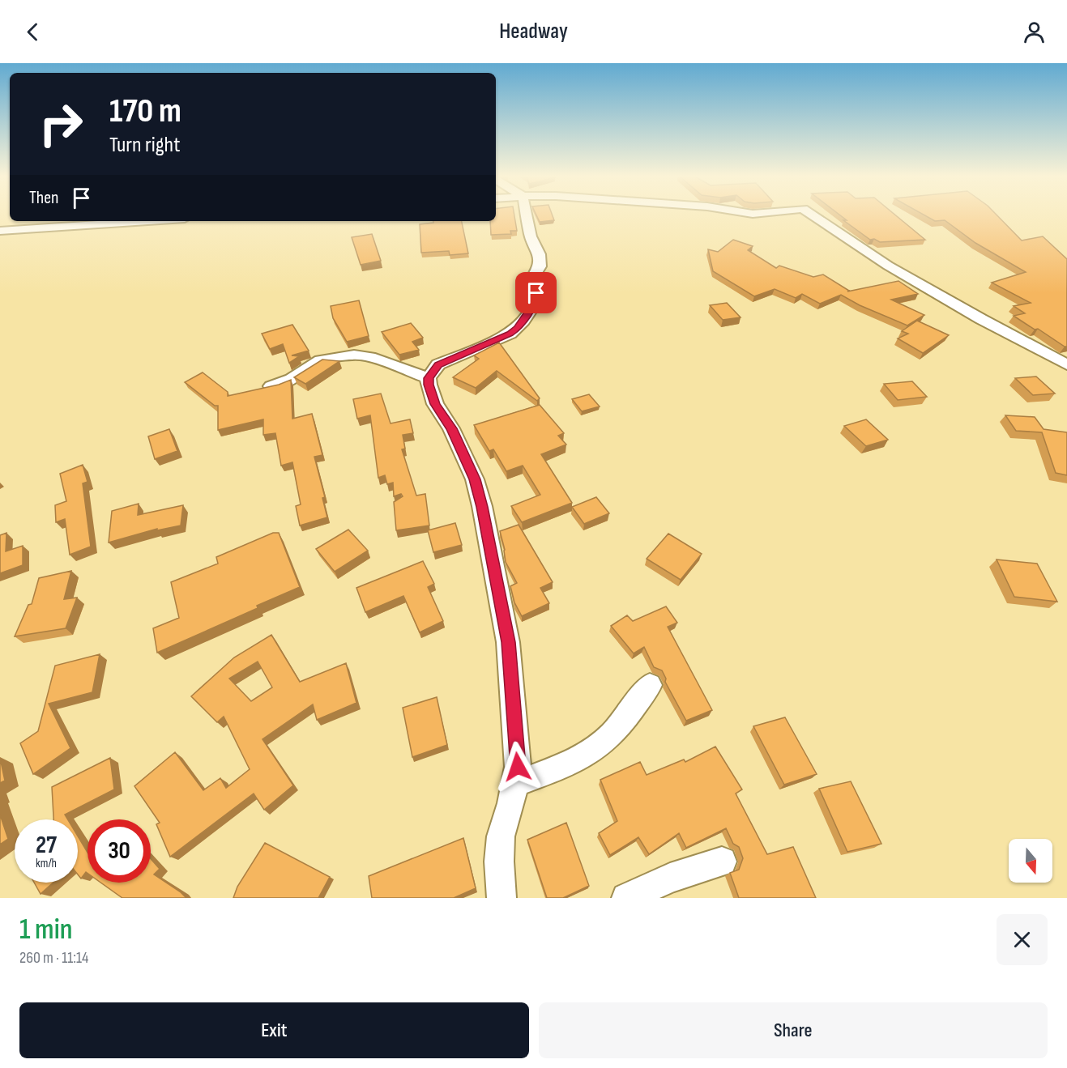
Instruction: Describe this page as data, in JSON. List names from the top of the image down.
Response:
{
  "north": "bottom",
  "page": {
    "header": "Headway",
    "turn": ["170 m", "Turn right"],
    "then": "Then",
    "speed": "27 km/h",
    "limit": "30",
    "heading": ["1 min", "260 m · 11:14"],
    "buttons": ["Exit", "Share"]
  }
}
